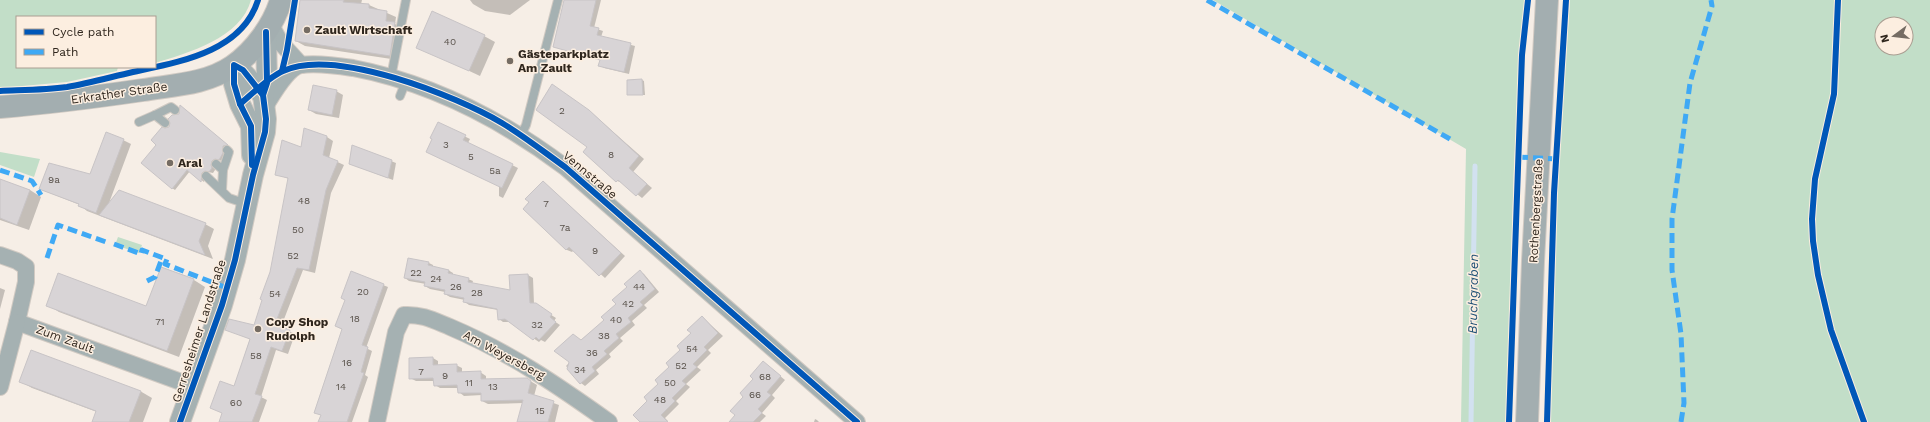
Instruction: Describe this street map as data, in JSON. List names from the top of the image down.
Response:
{
  "streets": {
    "main road": ["Erkrather Straße", "Rothenbergstraße", "Gerresheimer Landstraße"],
    "street": ["Vennstraße", "Zum Zault", "Am Weyersberg"]
  },
  "crossings": [
    ["Erkrather Straße", "Gerresheimer Landstraße"],
    ["Gerresheimer Landstraße", "Zum Zault"]
  ],
  "water": ["Bruchgraben"],
  "places": [
    "Zault Wirtschaft",
    "Gästeparkplatz Am Zault",
    "Aral",
    "Copy Shop Rudolph"
  ],
  "house_numbers": [
    "40",
    "2",
    "3",
    "8",
    "5",
    "5a",
    "9a",
    "48",
    "7",
    "7a",
    "50",
    "9",
    "52",
    "22",
    "24",
    "26",
    "44",
    "20",
    "28",
    "54",
    "42",
    "18",
    "40",
    "71",
    "32",
    "38",
    "54",
    "36",
    "58",
    "16",
    "52",
    "34",
    "7",
    "9",
    "68",
    "11",
    "50",
    "14",
    "13",
    "66",
    "48",
    "60",
    "15"
  ],
  "legend": ["Cycle path", "Path"],
  "north": "left"
}
